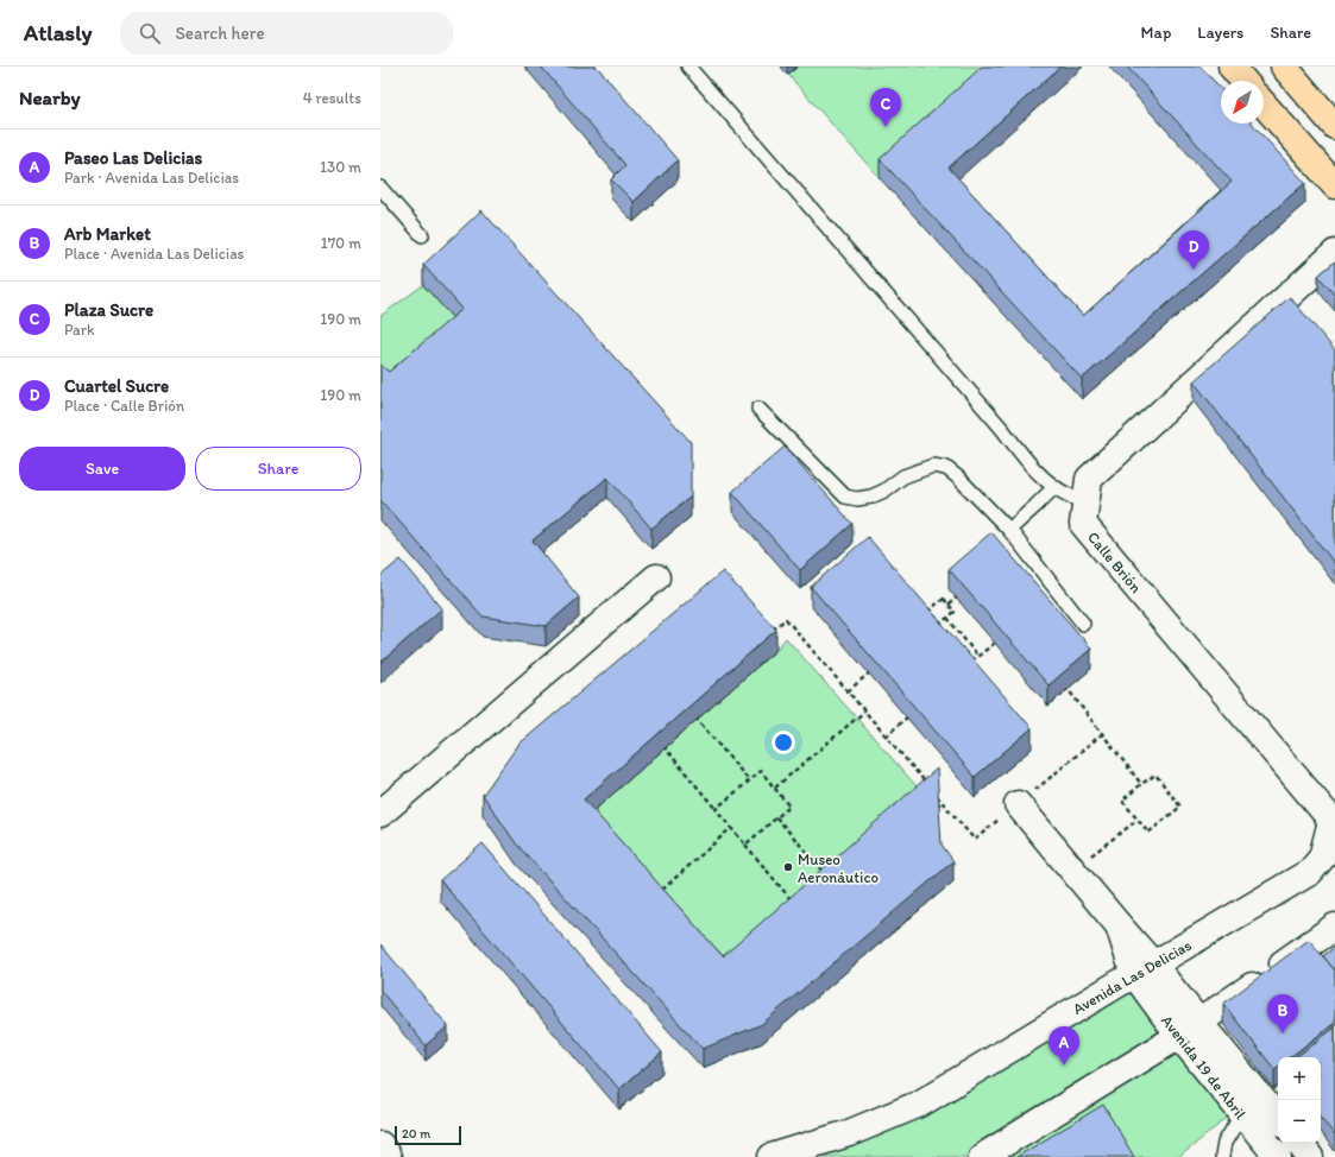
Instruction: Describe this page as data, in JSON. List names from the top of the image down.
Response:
{
  "streets": {
    "street": ["Calle Brión", "Avenida Las Delicias", "Avenida 19 de Abril"]
  },
  "crossings": [
    ["Calle Brión", "Avenida Las Delicias"],
    ["Avenida Las Delicias", "Avenida 19 de Abril"]
  ],
  "places": ["Museo Aeronáutico"],
  "scale_bar": "20 m",
  "north": "bottom left",
  "page": {
    "header": "Atlasly",
    "search": "Search here",
    "nav": ["Map", "Layers", "Share"],
    "heading": ["Nearby", "4 results"],
    "pins": [
      "C",
      "D",
      "B",
      "A"
    ],
    "list": [
      {
        "mark": "A",
        "name": "Paseo Las Delicias",
        "note": "Park · Avenida Las Delicias",
        "value": "130 m"
      },
      {
        "mark": "B",
        "name": "Arb Market",
        "note": "Place · Avenida Las Delicias",
        "value": "170 m"
      },
      {
        "mark": "C",
        "name": "Plaza Sucre",
        "note": "Park",
        "value": "190 m"
      },
      {
        "mark": "D",
        "name": "Cuartel Sucre",
        "note": "Place · Calle Brión",
        "value": "190 m"
      }
    ],
    "buttons": ["Save", "Share"],
    "map_buttons": ["+", "−"],
    "scale": "20 m"
  }
}
